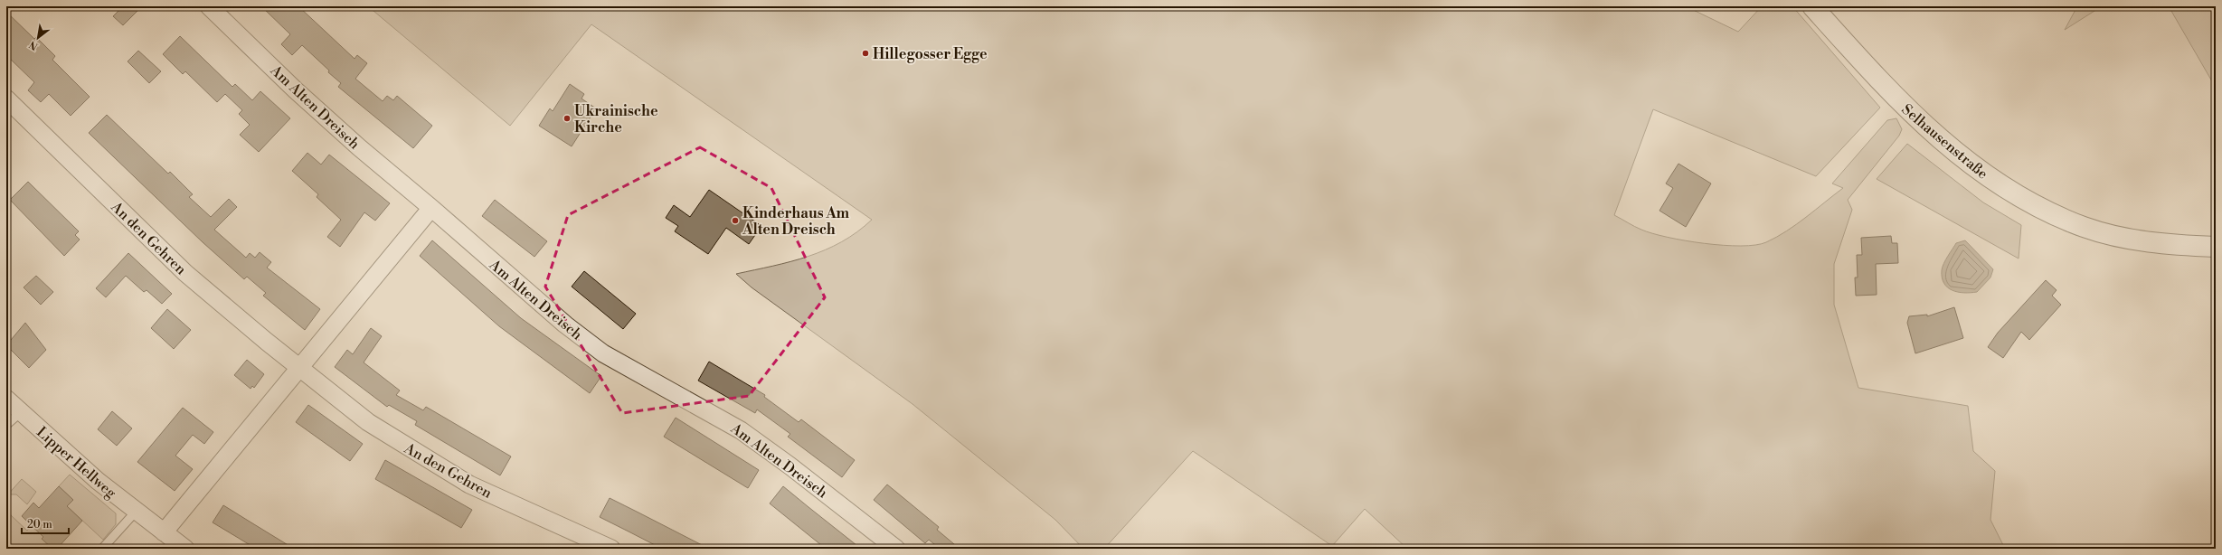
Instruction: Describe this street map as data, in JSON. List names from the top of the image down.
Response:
{
  "streets": {
    "street": [
      "Am Alten Dreisch",
      "Selhausenstraße",
      "An den Gehren",
      "Lipper Hellweg"
    ]
  },
  "places": ["Hillegosser Egge", "Ukrainische Kirche", "Kinderhaus Am Alten Dreisch"],
  "scale_bar": "20 m",
  "north": "bottom left"
}
